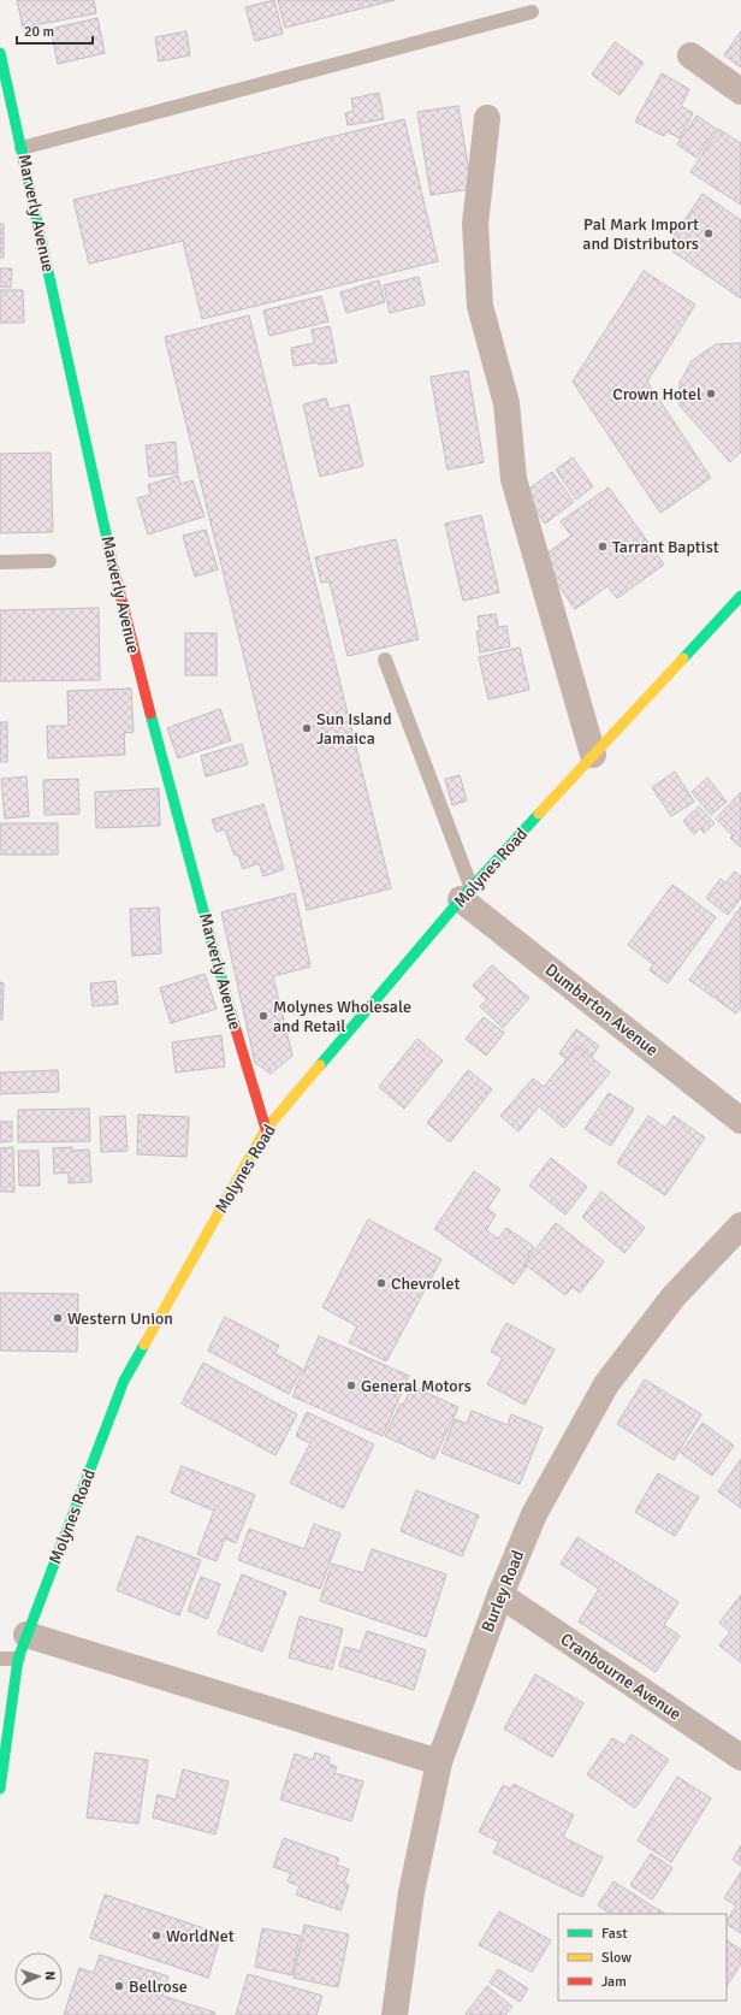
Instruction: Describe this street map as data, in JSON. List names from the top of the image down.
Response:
{
  "streets": {
    "main road": ["Marverly Avenue", "Molynes Road"],
    "street": ["Dumbarton Avenue", "Burley Road", "Cranbourne Avenue"]
  },
  "crossings": [
    ["Marverly Avenue", "Molynes Road"],
    ["Molynes Road", "Dumbarton Avenue"],
    ["Burley Road", "Cranbourne Avenue"]
  ],
  "places": [
    "Pal Mark Import and Distributors",
    "Crown Hotel",
    "Tarrant Baptist",
    "Sun Island Jamaica",
    "Molynes Wholesale and Retail",
    "Chevrolet",
    "Western Union",
    "General Motors",
    "WorldNet",
    "Bellrose"
  ],
  "legend": ["Fast", "Slow", "Jam"],
  "scale_bar": "20 m",
  "north": "right"
}
